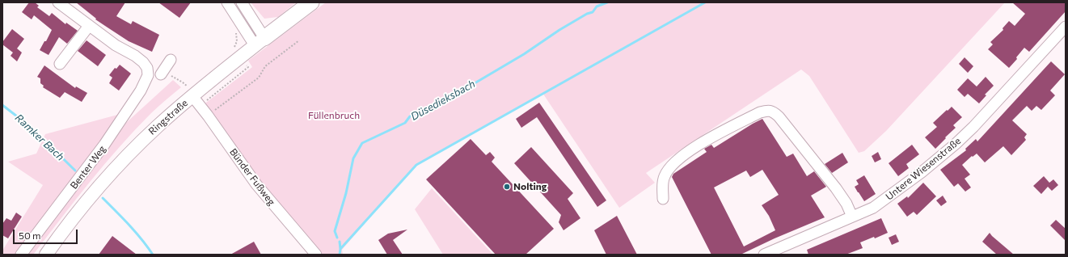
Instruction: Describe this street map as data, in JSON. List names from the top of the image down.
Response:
{
  "streets": {
    "highway": ["Ringstraße"],
    "street": ["Benter Weg", "Untere Wiesenstraße", "Bünder Fußweg"]
  },
  "crossings": [
    ["Ringstraße", "Bünder Fußweg"]
  ],
  "water": ["Düsedieksbach", "Ramker Bach"],
  "parks": ["Füllenbruch"],
  "places": ["Nolting"],
  "scale_bar": "50 m"
}
